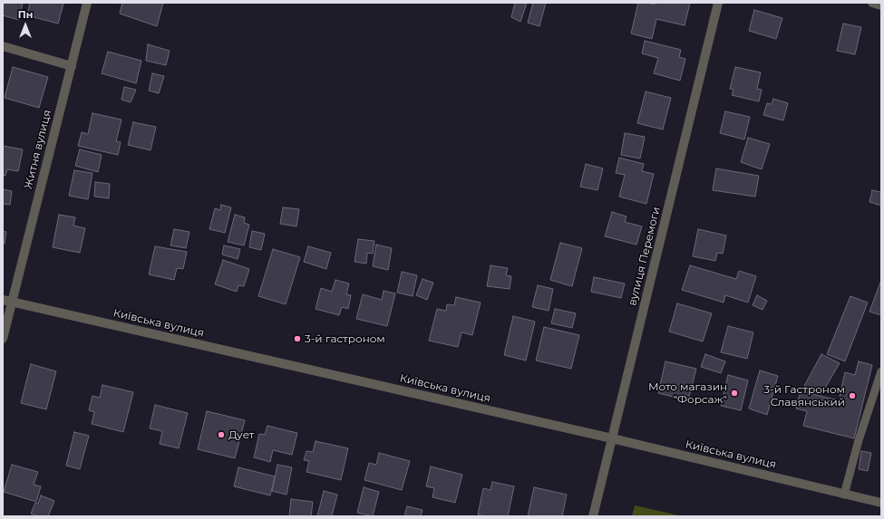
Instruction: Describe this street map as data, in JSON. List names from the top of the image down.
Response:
{
  "streets": {
    "street": ["Житня вулиця", "вулиця Перемоги", "Київська вулиця"]
  },
  "crossings": [
    ["Житня вулиця", "Київська вулиця"],
    ["вулиця Перемоги", "Київська вулиця"]
  ],
  "places": [
    "3-й гастроном",
    "Мото магазин \"Форсаж\"",
    "3-й Гастроном Славянський",
    "Дует"
  ],
  "north": "top"
}
